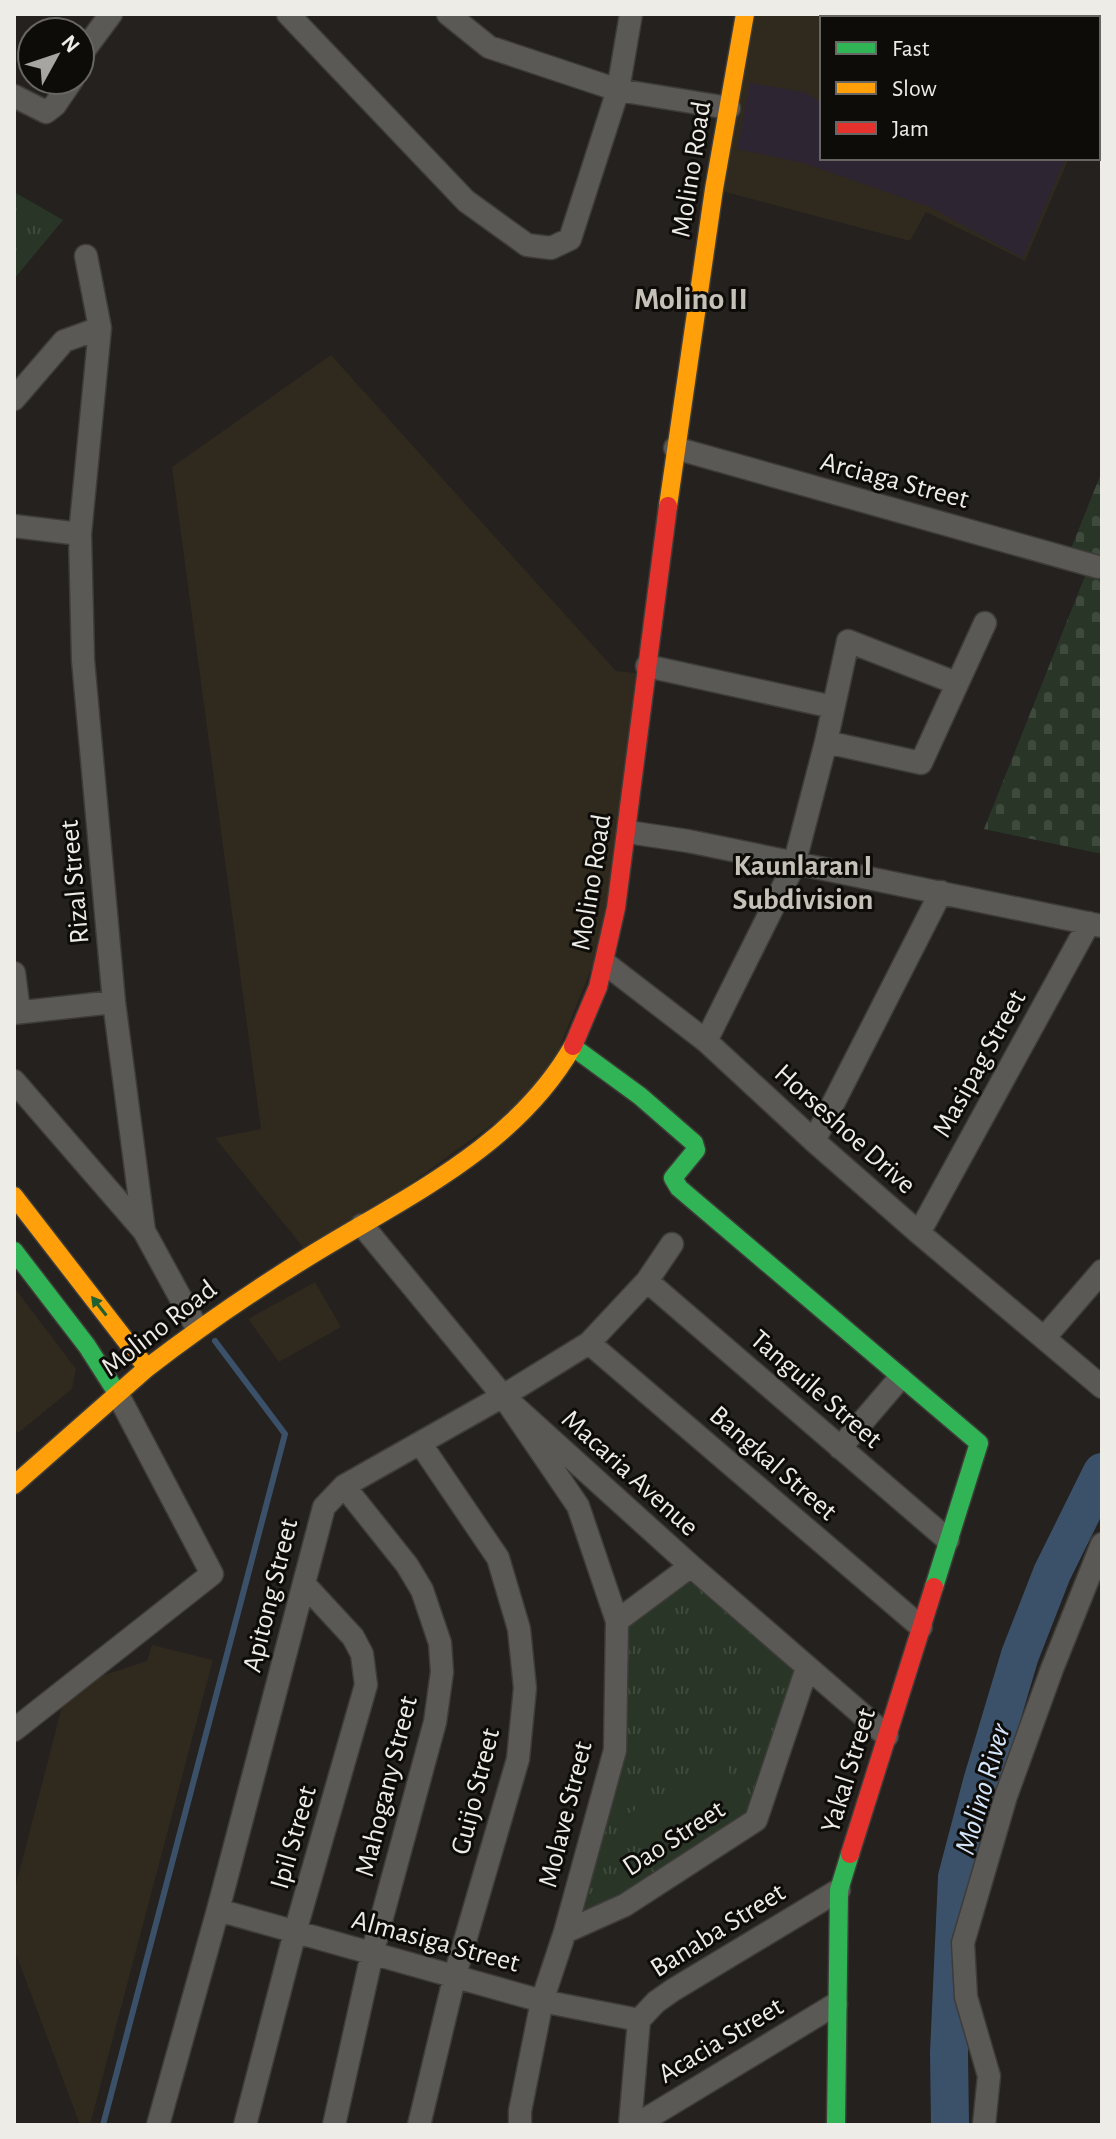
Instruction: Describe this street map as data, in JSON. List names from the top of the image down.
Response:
{
  "streets": {
    "main road": ["Molino Road", "Yakal Street"],
    "street": [
      "Arciaga Street",
      "Rizal Street",
      "Masipag Street",
      "Horseshoe Drive",
      "Tanguile Street",
      "Bangkal Street",
      "Macaria Avenue",
      "Apitong Street",
      "Mahogany Street",
      "Guijo Street",
      "Molave Street",
      "Ipil Street",
      "Dao Street",
      "Banaba Street",
      "Almasiga Street",
      "Acacia Street"
    ]
  },
  "crossings": [
    ["Molino Road", "Arciaga Street"],
    ["Molino Road", "Horseshoe Drive"],
    ["Molino Road", "Macaria Avenue"],
    ["Masipag Street", "Horseshoe Drive"],
    ["Tanguile Street", "Apitong Street"],
    ["Tanguile Street", "Yakal Street"],
    ["Bangkal Street", "Apitong Street"],
    ["Bangkal Street", "Yakal Street"],
    ["Macaria Avenue", "Apitong Street"],
    ["Macaria Avenue", "Yakal Street"],
    ["Macaria Avenue", "Molave Street"],
    ["Macaria Avenue", "Dao Street"],
    ["Apitong Street", "Mahogany Street"],
    ["Apitong Street", "Guijo Street"],
    ["Apitong Street", "Molave Street"],
    ["Apitong Street", "Ipil Street"],
    ["Apitong Street", "Almasiga Street"],
    ["Yakal Street", "Banaba Street"],
    ["Yakal Street", "Acacia Street"],
    ["Mahogany Street", "Almasiga Street"],
    ["Guijo Street", "Almasiga Street"],
    ["Molave Street", "Dao Street"],
    ["Molave Street", "Almasiga Street"],
    ["Ipil Street", "Almasiga Street"],
    ["Banaba Street", "Almasiga Street"]
  ],
  "districts": ["Molino II", "Kaunlaran I Subdivision"],
  "water": ["Molino River"],
  "legend": ["Fast", "Slow", "Jam"],
  "north": "top right"
}
